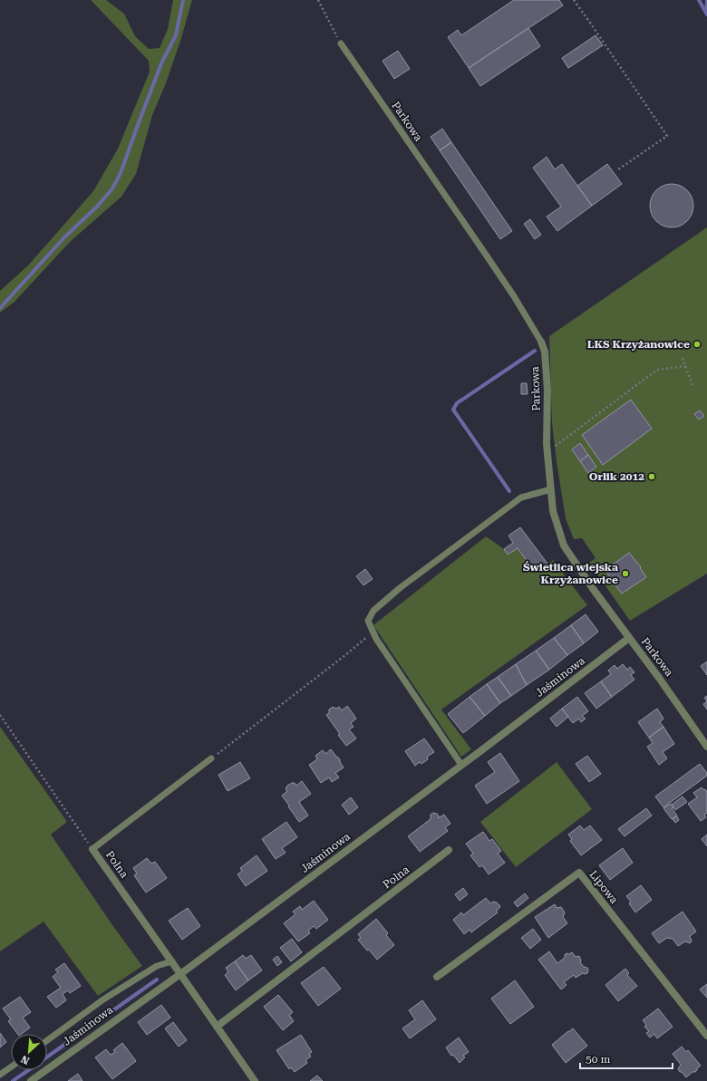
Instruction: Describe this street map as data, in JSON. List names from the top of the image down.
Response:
{
  "streets": {
    "street": [
      "Parkowa",
      "Jaśminowa",
      "Polna",
      "Lipowa"
    ]
  },
  "crossings": [
    ["Parkowa", "Jaśminowa"],
    ["Jaśminowa", "Polna"]
  ],
  "places": ["LKS Krzyżanowice", "Orlik 2012", "Świetlica wiejska Krzyżanowice"],
  "scale_bar": "50 m",
  "north": "bottom left"
}
